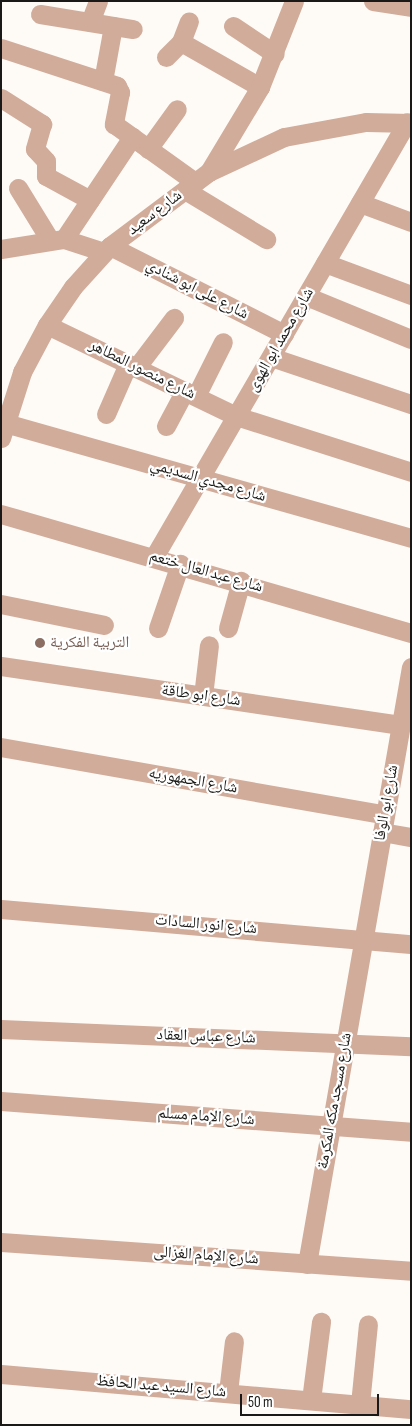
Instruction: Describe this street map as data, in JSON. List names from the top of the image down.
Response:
{
  "streets": {
    "street": [
      "شارع سعيد",
      "شارع على ابو شنادي",
      "شارع محمد ابو الهوى",
      "شارع منصور المطاهر",
      "شارع مجدي السديمي",
      "شارع عبد العال ختعم",
      "شارع ابو طاقة",
      "شارع الجمهوريه",
      "شارع ابو الوفا",
      "شارع انور السادات",
      "شارع عباس العقاد",
      "شارع مسجد مكه المكرمة",
      "شارع الإمام مسلم",
      "شارع الإمام الغزالى",
      "شارع السيد عبد الحافظ"
    ]
  },
  "crossings": [
    ["شارع سعيد", "شارع على ابو شنادي"],
    ["شارع سعيد", "شارع محمد ابو الهوى"],
    ["شارع سعيد", "شارع منصور المطاهر"],
    ["شارع سعيد", "شارع مجدي السديمي"],
    ["شارع على ابو شنادي", "شارع محمد ابو الهوى"],
    ["شارع محمد ابو الهوى", "شارع منصور المطاهر"],
    ["شارع محمد ابو الهوى", "شارع مجدي السديمي"],
    ["شارع محمد ابو الهوى", "شارع عبد العال ختعم"],
    ["شارع ابو طاقة", "شارع ابو الوفا"],
    ["شارع الجمهوريه", "شارع ابو الوفا"],
    ["شارع ابو الوفا", "شارع انور السادات"],
    ["شارع ابو الوفا", "شارع مسجد مكه المكرمة"],
    ["شارع انور السادات", "شارع مسجد مكه المكرمة"],
    ["شارع عباس العقاد", "شارع مسجد مكه المكرمة"],
    ["شارع مسجد مكه المكرمة", "شارع الإمام مسلم"],
    ["شارع مسجد مكه المكرمة", "شارع الإمام الغزالى"]
  ],
  "places": ["التربية الفكرية"],
  "scale_bar": "50 m"
}
